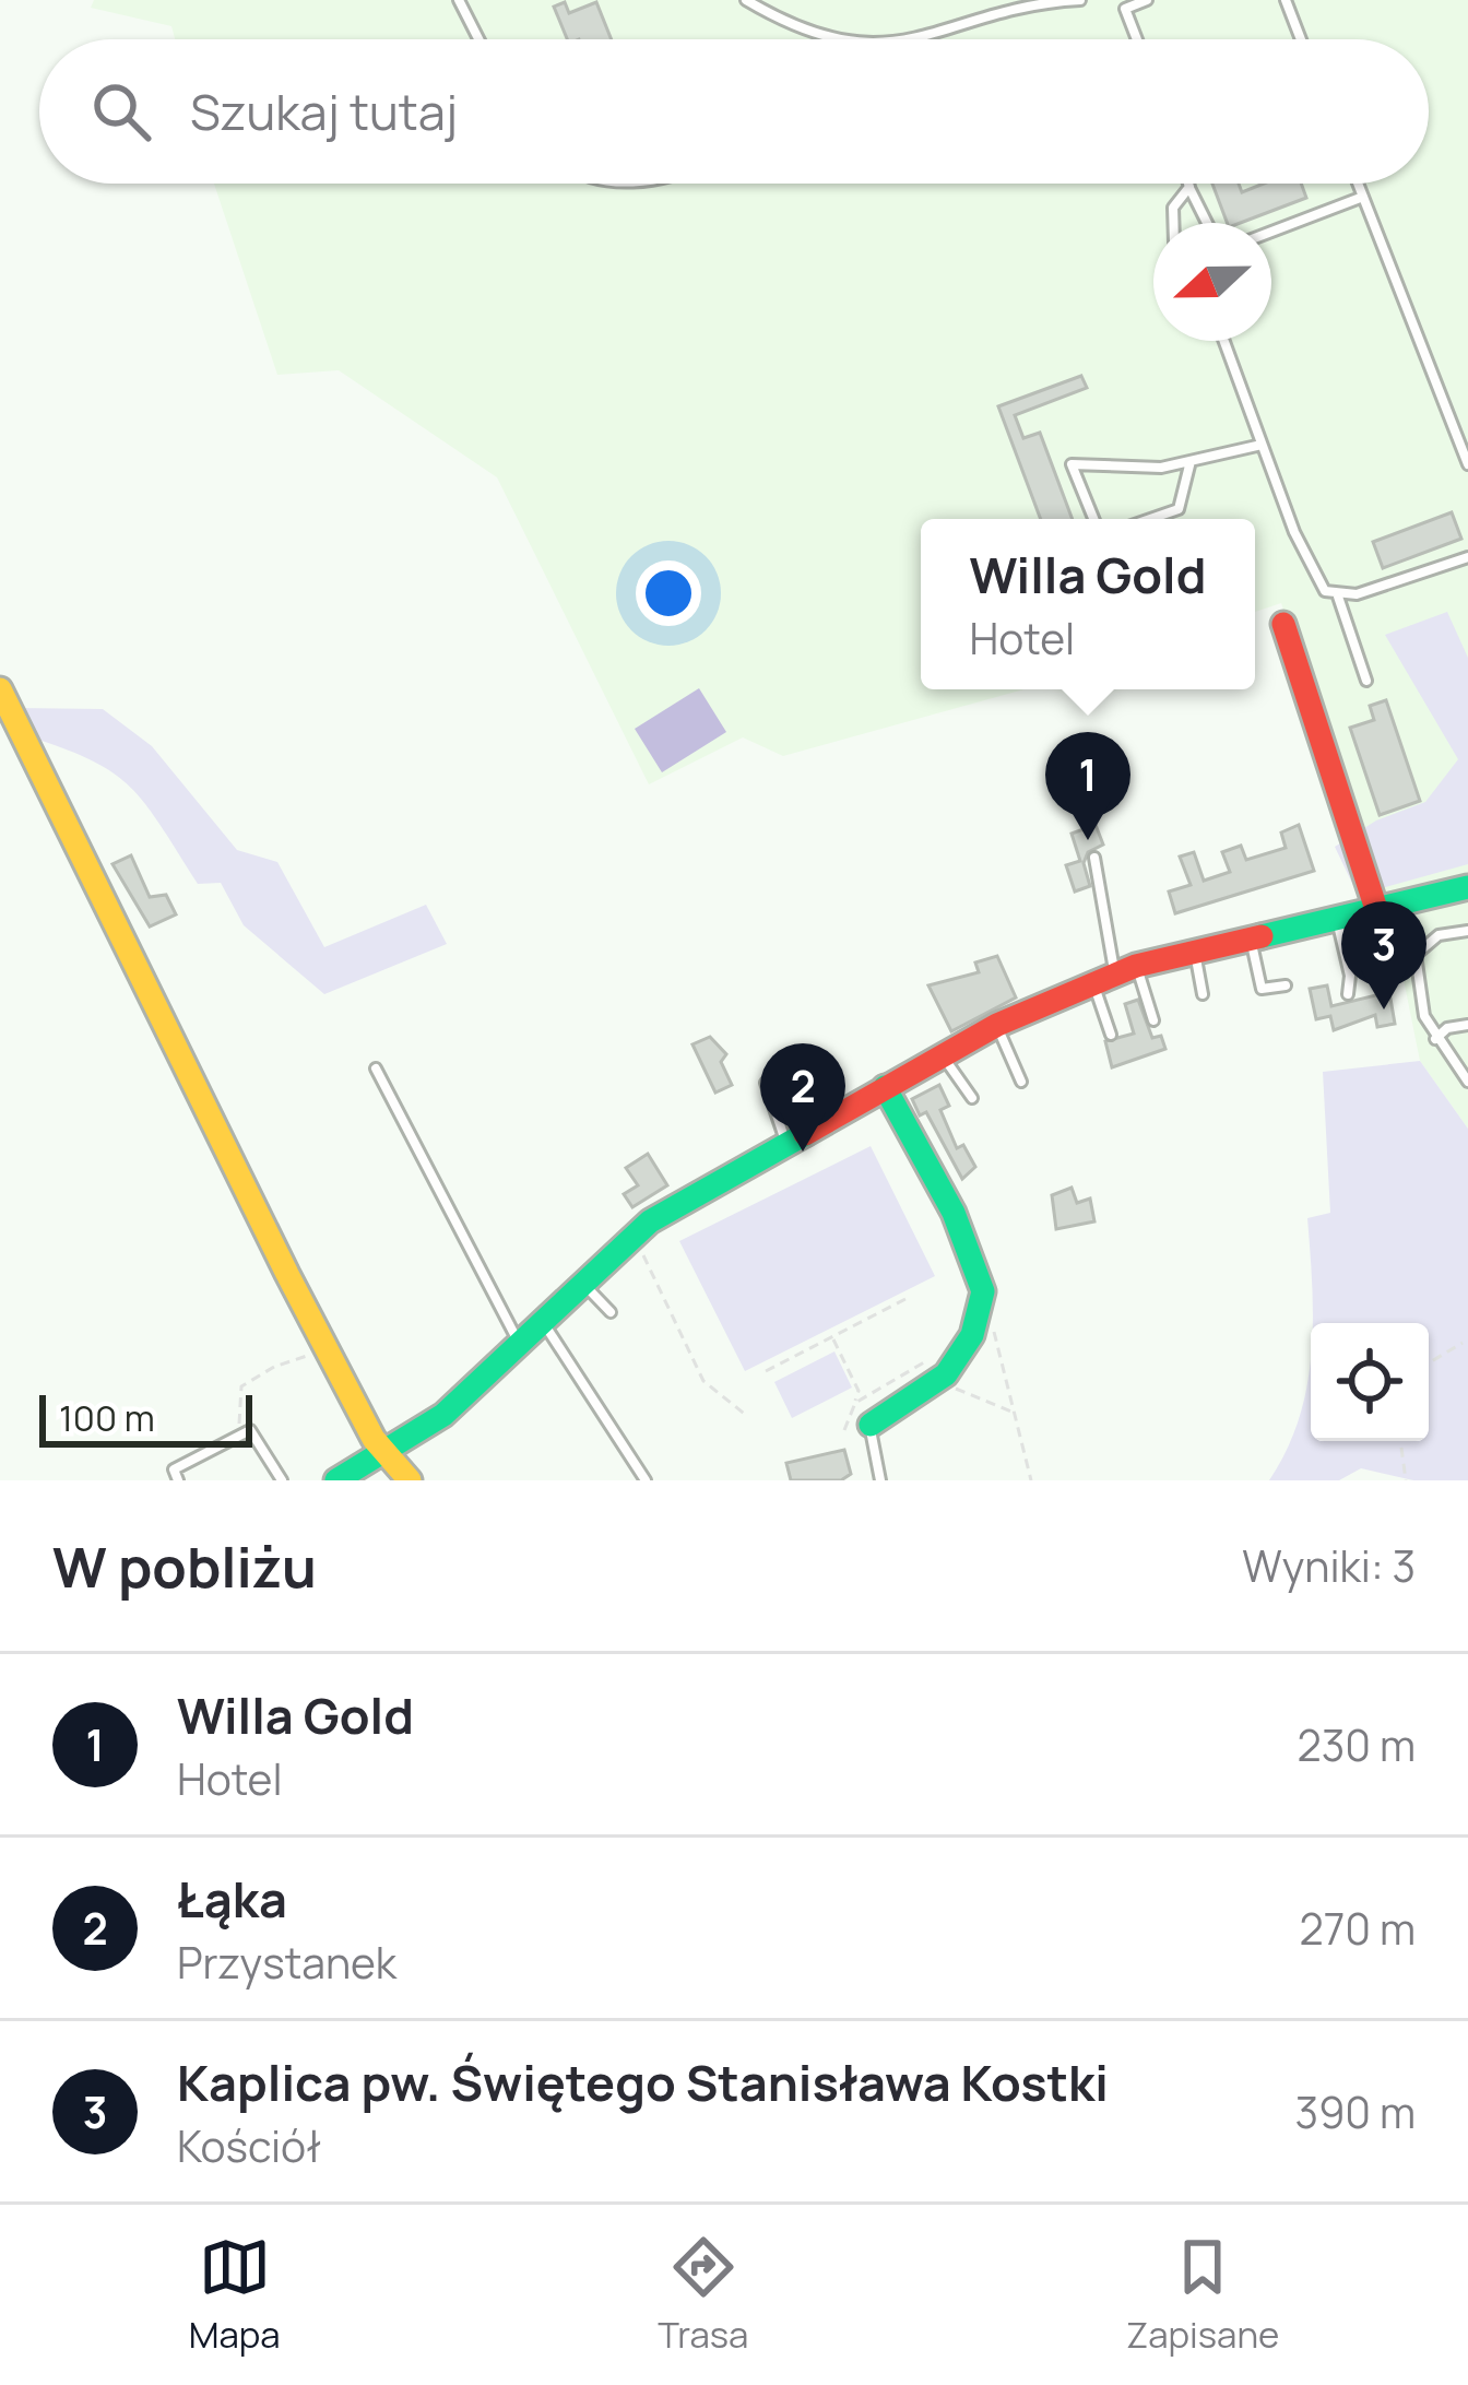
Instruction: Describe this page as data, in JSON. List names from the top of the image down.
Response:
{
  "scale_bar": "100 m",
  "north": "left",
  "page": {
    "search": "Szukaj tutaj",
    "popup": ["Willa Gold", "Hotel"],
    "pins": ["1", "3", "2"],
    "scale": "100 m",
    "heading": ["W pobliżu", "Wyniki: 3"],
    "list": [
      {
        "mark": "1",
        "name": "Willa Gold",
        "note": "Hotel",
        "value": "230 m"
      },
      {
        "mark": "2",
        "name": "Łąka",
        "note": "Przystanek",
        "value": "270 m"
      },
      {
        "mark": "3",
        "name": "Kaplica pw. Świętego Stanisława Kostki",
        "note": "Kościół",
        "value": "390 m"
      }
    ],
    "nav": ["Mapa", "Trasa", "Zapisane"]
  }
}
